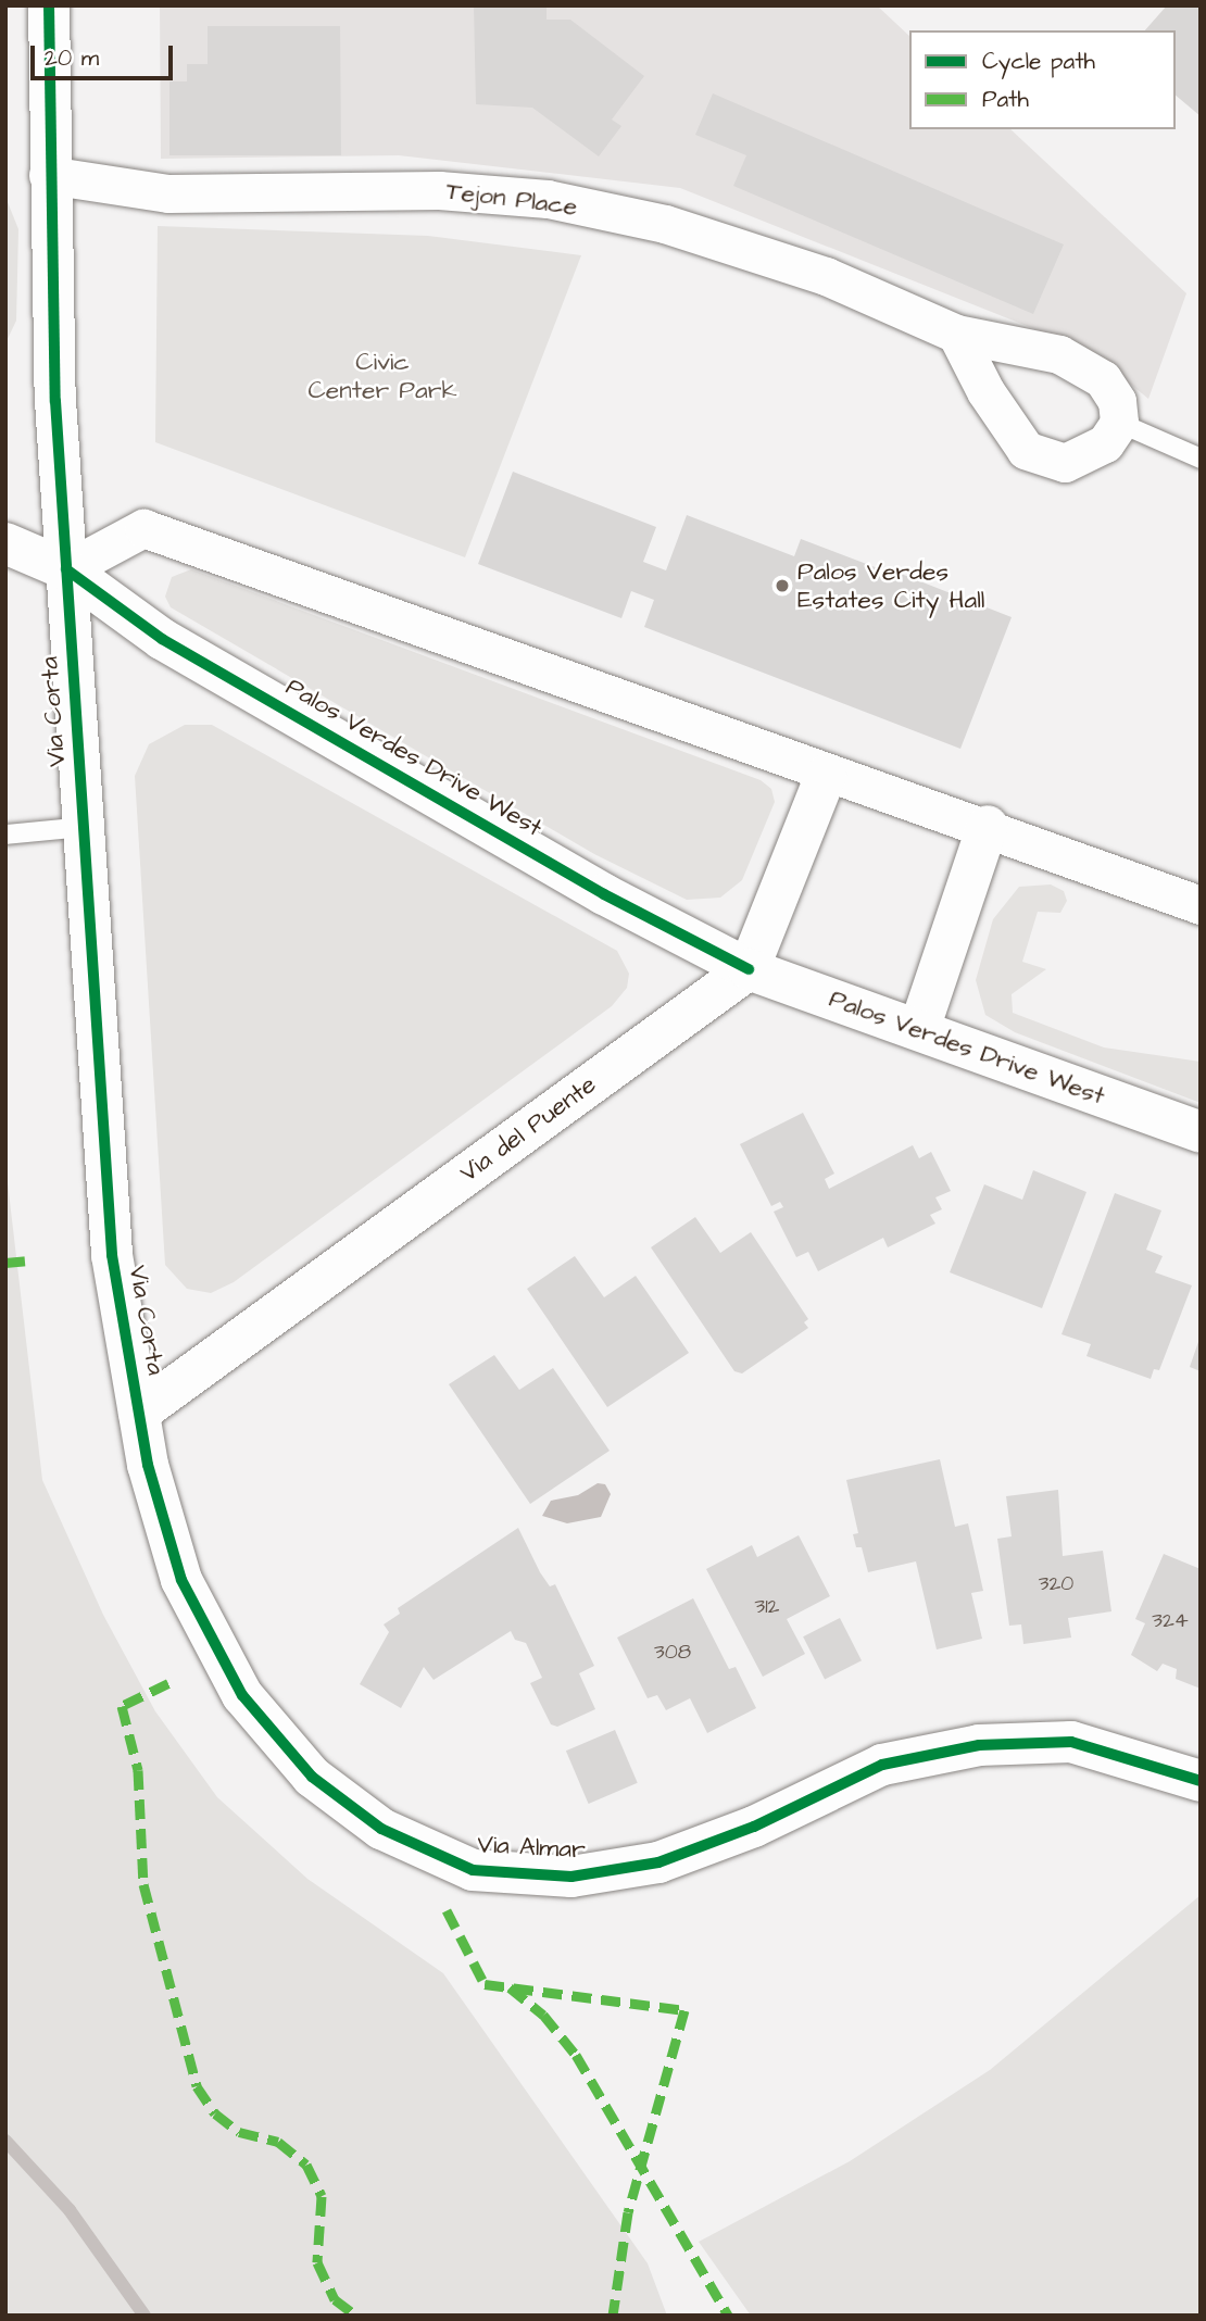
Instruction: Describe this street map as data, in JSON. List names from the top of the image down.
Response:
{
  "streets": {
    "street": [
      "Tejon Place",
      "Via Corta",
      "Palos Verdes Drive West",
      "Via del Puente",
      "Via Almar"
    ]
  },
  "crossings": [
    ["Tejon Place", "Via Corta"],
    ["Via Corta", "Palos Verdes Drive West"],
    ["Via Corta", "Via del Puente"],
    ["Via Corta", "Via Almar"],
    ["Palos Verdes Drive West", "Via del Puente"],
    ["Via del Puente", "Via Almar"]
  ],
  "parks": ["Civic Center Park"],
  "places": ["Palos Verdes Estates City Hall"],
  "house_numbers": [
    "320",
    "312",
    "324",
    "308"
  ],
  "legend": ["Cycle path", "Path"],
  "scale_bar": "20 m"
}
